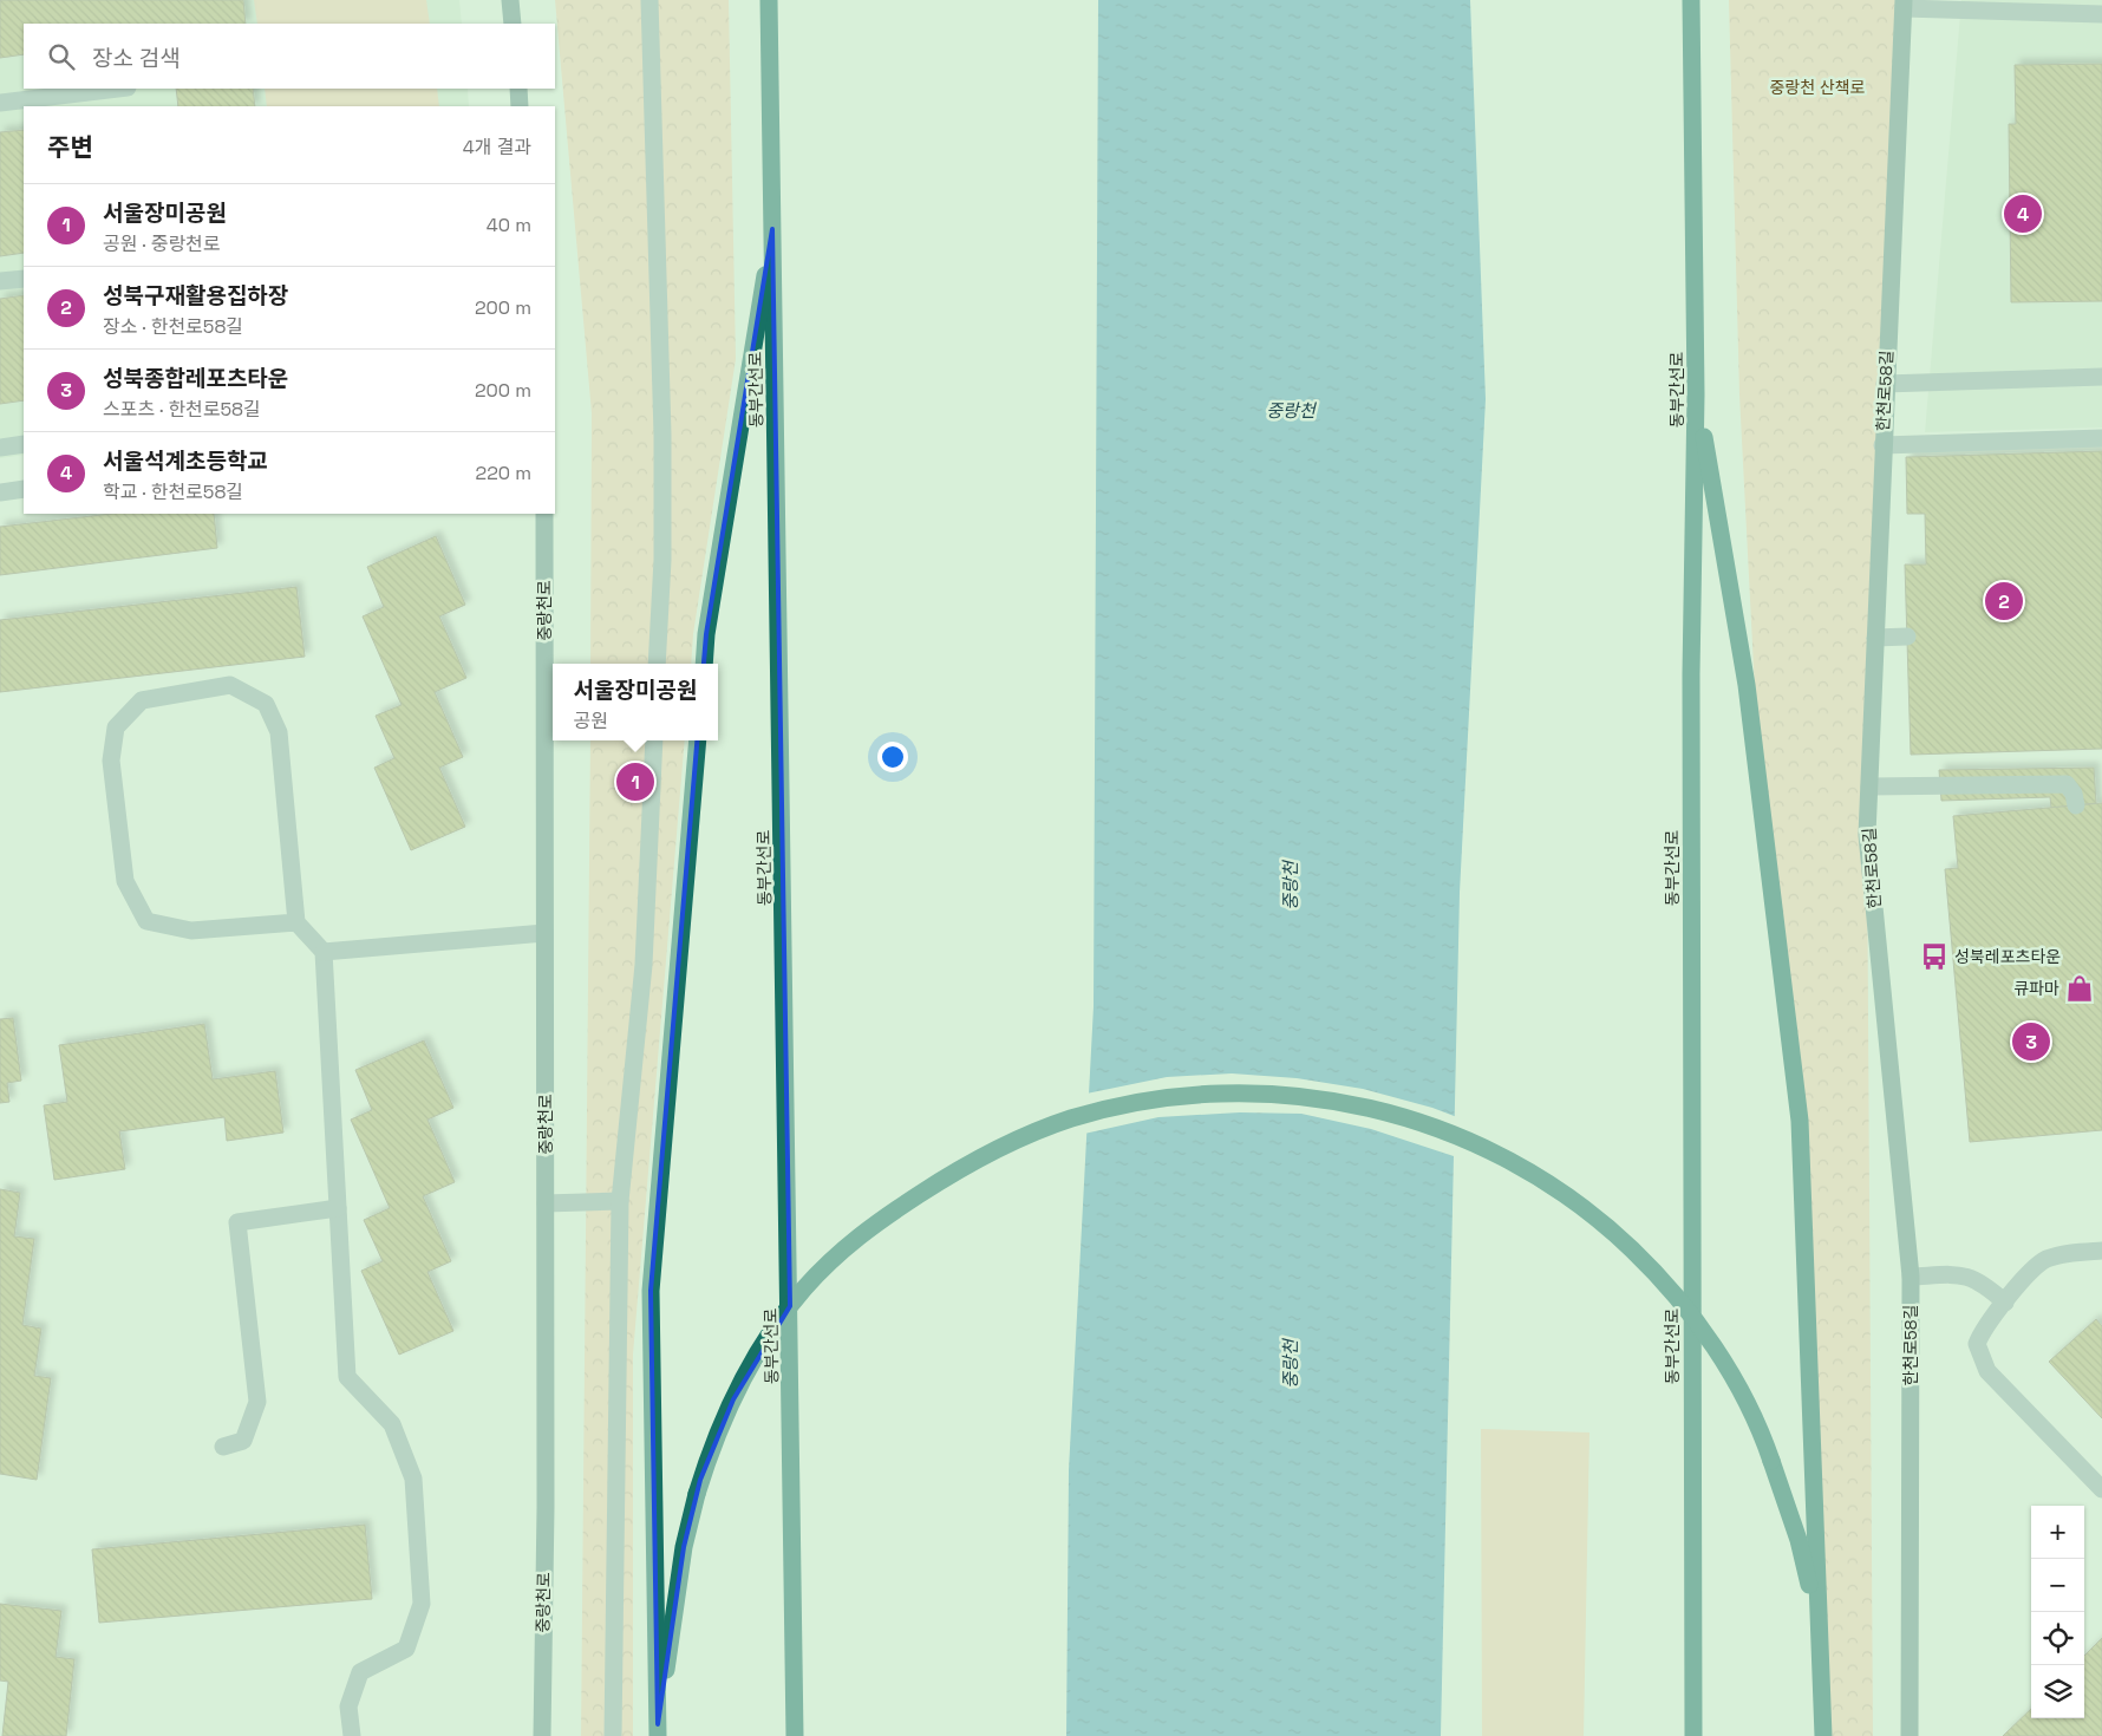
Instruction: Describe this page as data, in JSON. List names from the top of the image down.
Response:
{
  "streets": {
    "highway": ["동부간선로"],
    "street": ["한천로58길", "중랑천로"]
  },
  "water": ["중랑천"],
  "parks": ["중랑천 산책로"],
  "places": {
    "bus stop": ["성북레포츠타운"],
    "shop": ["큐파마"]
  },
  "page": {
    "search": "장소 검색",
    "heading": ["주변", "4개 결과"],
    "list": [
      {
        "mark": "1",
        "name": "서울장미공원",
        "note": "공원 · 중랑천로",
        "value": "40 m"
      },
      {
        "mark": "2",
        "name": "성북구재활용집하장",
        "note": "장소 · 한천로58길",
        "value": "200 m"
      },
      {
        "mark": "3",
        "name": "성북종합레포츠타운",
        "note": "스포츠 · 한천로58길",
        "value": "200 m"
      },
      {
        "mark": "4",
        "name": "서울석계초등학교",
        "note": "학교 · 한천로58길",
        "value": "220 m"
      }
    ],
    "pins": [
      "4",
      "2",
      "1",
      "3"
    ],
    "popup": ["서울장미공원", "공원"],
    "map_buttons": ["+", "−"]
  }
}
